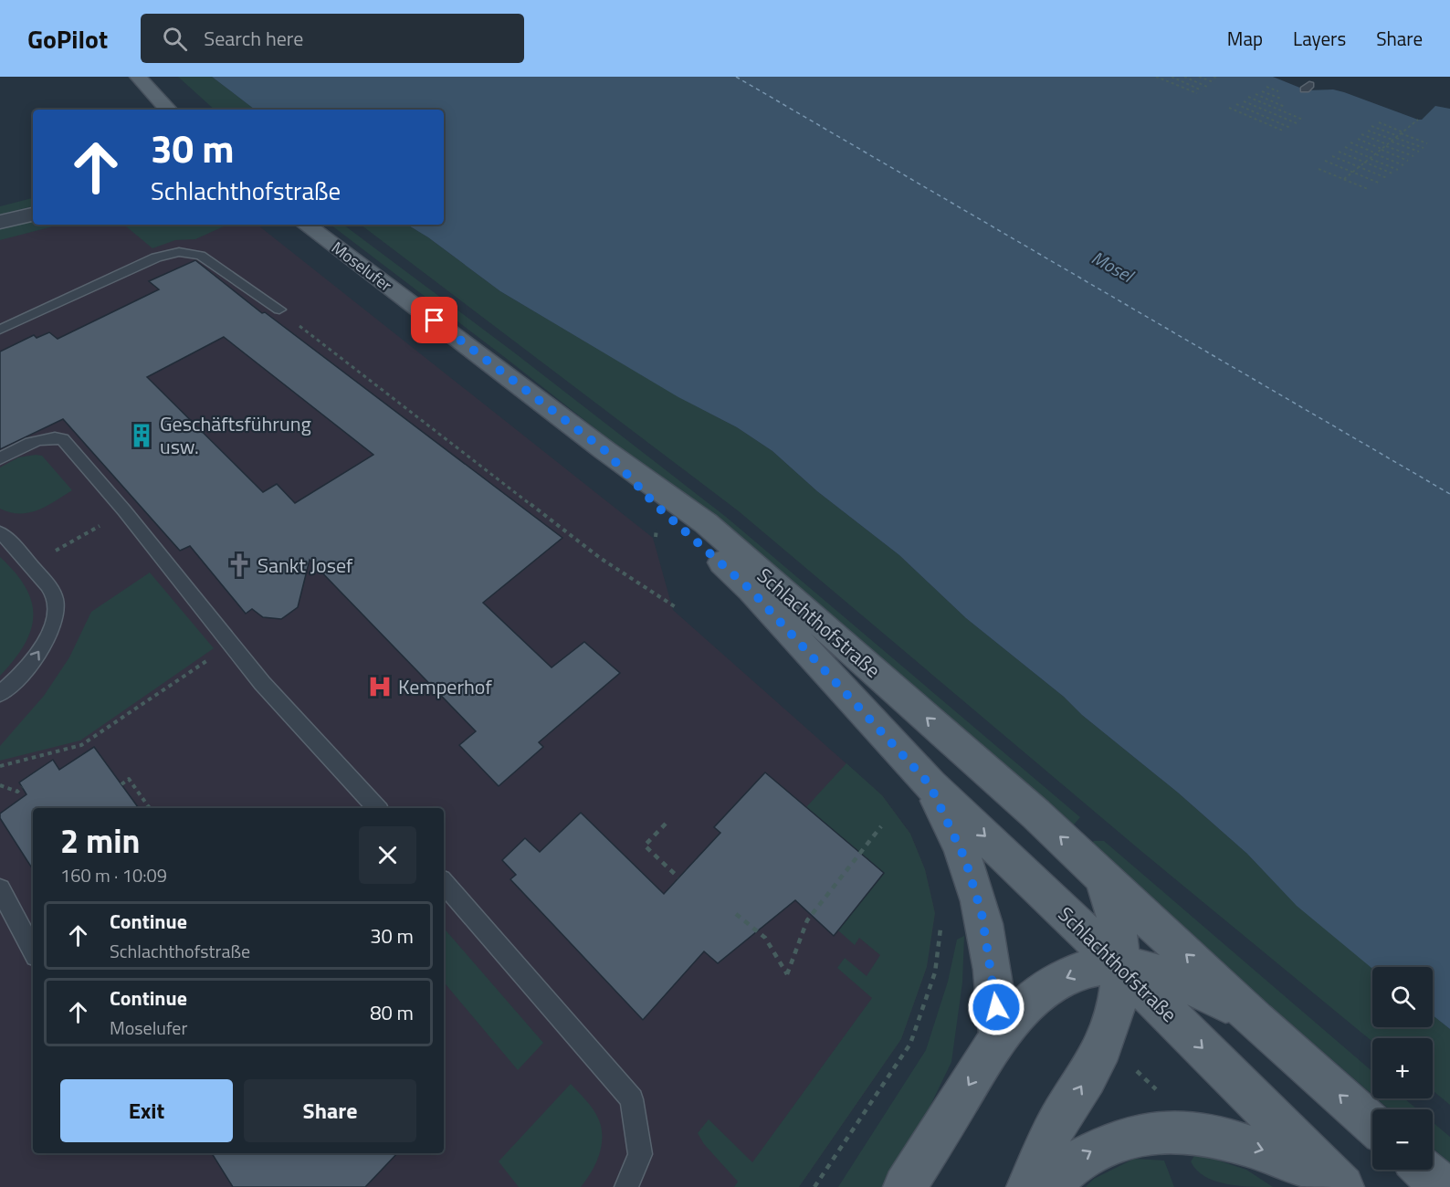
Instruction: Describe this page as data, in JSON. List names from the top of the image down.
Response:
{
  "streets": {
    "main road": ["Moselufer", "Schlachthofstraße"]
  },
  "crossings": [
    ["Moselufer", "Schlachthofstraße"]
  ],
  "water": ["Mosel"],
  "places": {
    "building": ["Geschäftsführung usw."],
    "church": ["Sankt Josef"],
    "hospital": ["Kemperhof"]
  },
  "page": {
    "header": "GoPilot",
    "search": "Search here",
    "nav": ["Map", "Layers", "Share"],
    "turn": ["30 m", "Schlachthofstraße"],
    "heading": ["2 min", "160 m · 10:09"],
    "list": [
      {
        "name": "Continue",
        "note": "Schlachthofstraße",
        "value": "30 m"
      },
      {
        "name": "Continue",
        "note": "Moselufer",
        "value": "80 m"
      }
    ],
    "map_buttons": ["+", "−"],
    "buttons": ["Exit", "Share"]
  }
}
